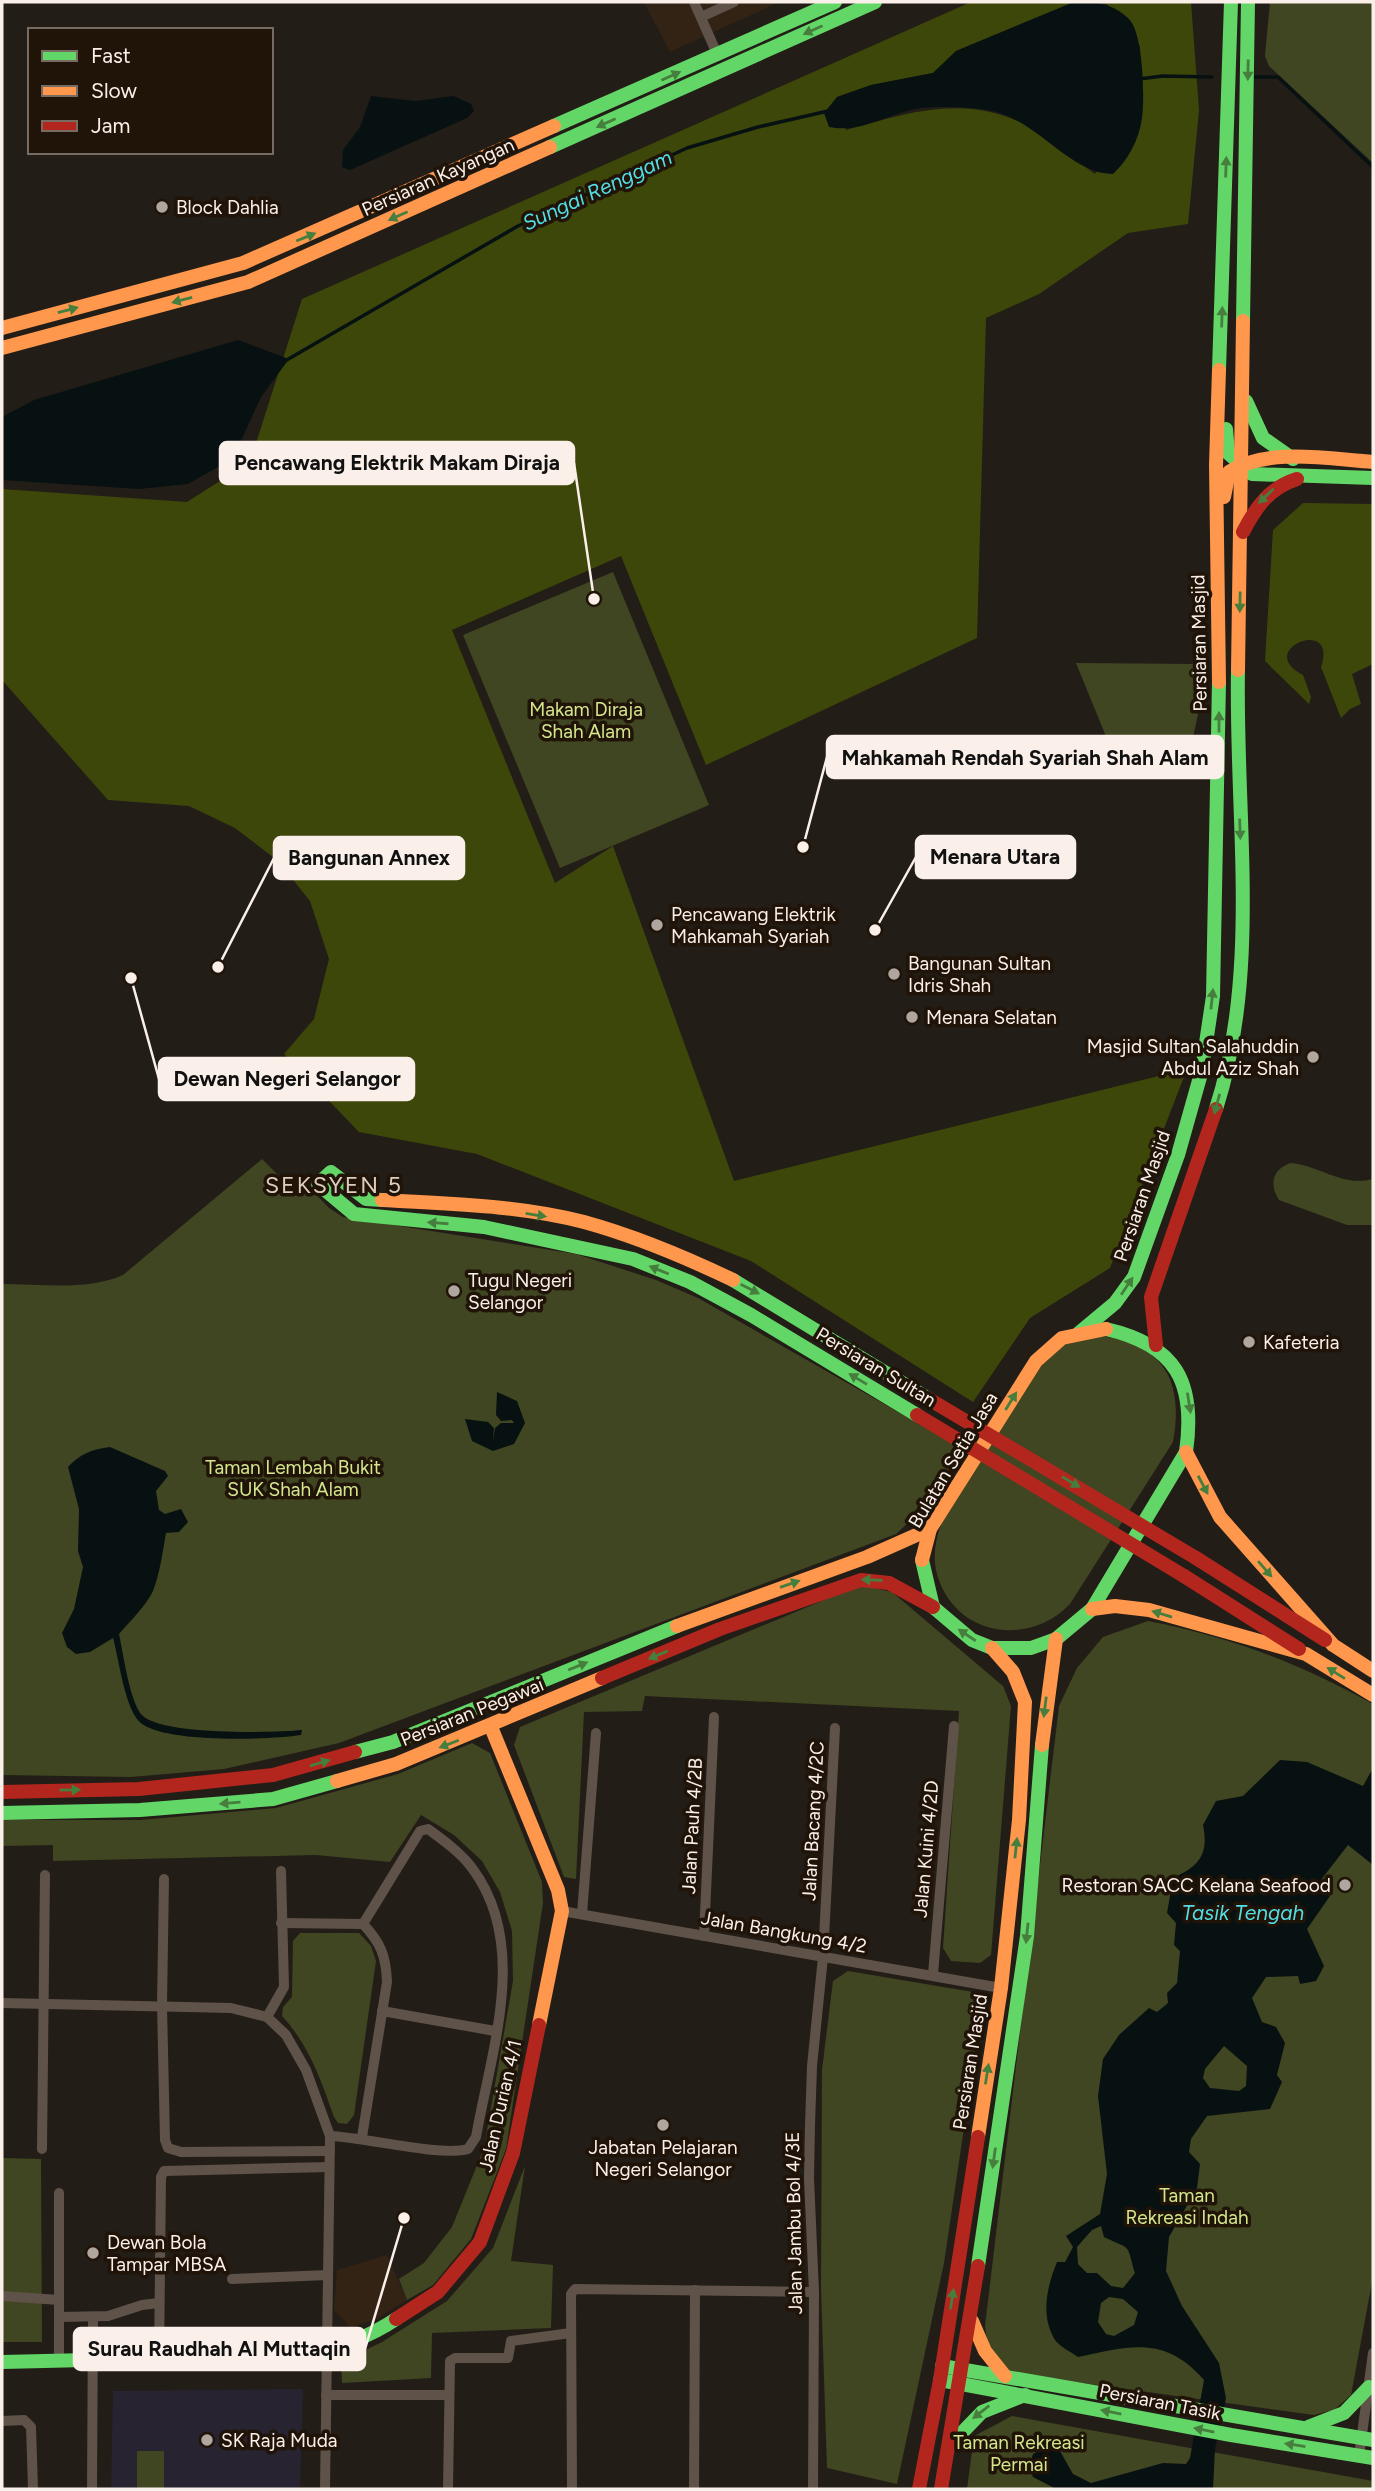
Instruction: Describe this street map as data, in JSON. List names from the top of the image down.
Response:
{
  "streets": {
    "main road": [
      "Persiaran Kayangan",
      "Persiaran Masjid",
      "Persiaran Sultan",
      "Bulatan Setia Jasa",
      "Persiaran Pegawai",
      "Jalan Durian 4/1",
      "Persiaran Tasik"
    ],
    "street": [
      "Jalan Bacang 4/2C",
      "Jalan Pauh 4/2B",
      "Jalan Kuini 4/2D",
      "Jalan Bangkung 4/2",
      "Jalan Jambu Bol 4/3E"
    ]
  },
  "crossings": [
    ["Persiaran Masjid", "Bulatan Setia Jasa"],
    ["Persiaran Masjid", "Jalan Bangkung 4/2"],
    ["Persiaran Masjid", "Persiaran Tasik"],
    ["Bulatan Setia Jasa", "Persiaran Pegawai"],
    ["Persiaran Pegawai", "Jalan Durian 4/1"],
    ["Jalan Bacang 4/2C", "Jalan Bangkung 4/2"],
    ["Jalan Bacang 4/2C", "Jalan Jambu Bol 4/3E"],
    ["Jalan Pauh 4/2B", "Jalan Bangkung 4/2"],
    ["Jalan Kuini 4/2D", "Jalan Bangkung 4/2"],
    ["Jalan Bangkung 4/2", "Jalan Durian 4/1"],
    ["Jalan Bangkung 4/2", "Jalan Jambu Bol 4/3E"]
  ],
  "districts": ["SEKSYEN 5"],
  "water": ["Sungai Renggam", "Tasik Tengah"],
  "parks": [
    "Makam Diraja Shah Alam",
    "Taman Lembah Bukit SUK Shah Alam",
    "Taman Rekreasi Indah",
    "Taman Rekreasi Permai"
  ],
  "places": [
    "Block Dahlia",
    "Pencawang Elektrik Makam Diraja",
    "Mahkamah Rendah Syariah Shah Alam",
    "Pencawang Elektrik Mahkamah Syariah",
    "Menara Utara",
    "Bangunan Annex",
    "Bangunan Sultan Idris Shah",
    "Dewan Negeri Selangor",
    "Menara Selatan",
    "Masjid Sultan Salahuddin Abdul Aziz Shah",
    "Tugu Negeri Selangor",
    "Kafeteria",
    "Restoran SACC Kelana Seafood",
    "Jabatan Pelajaran Negeri Selangor",
    "Surau Raudhah Al Muttaqin",
    "Dewan Bola Tampar MBSA",
    "SK Raja Muda"
  ],
  "legend": ["Fast", "Slow", "Jam"]
}
